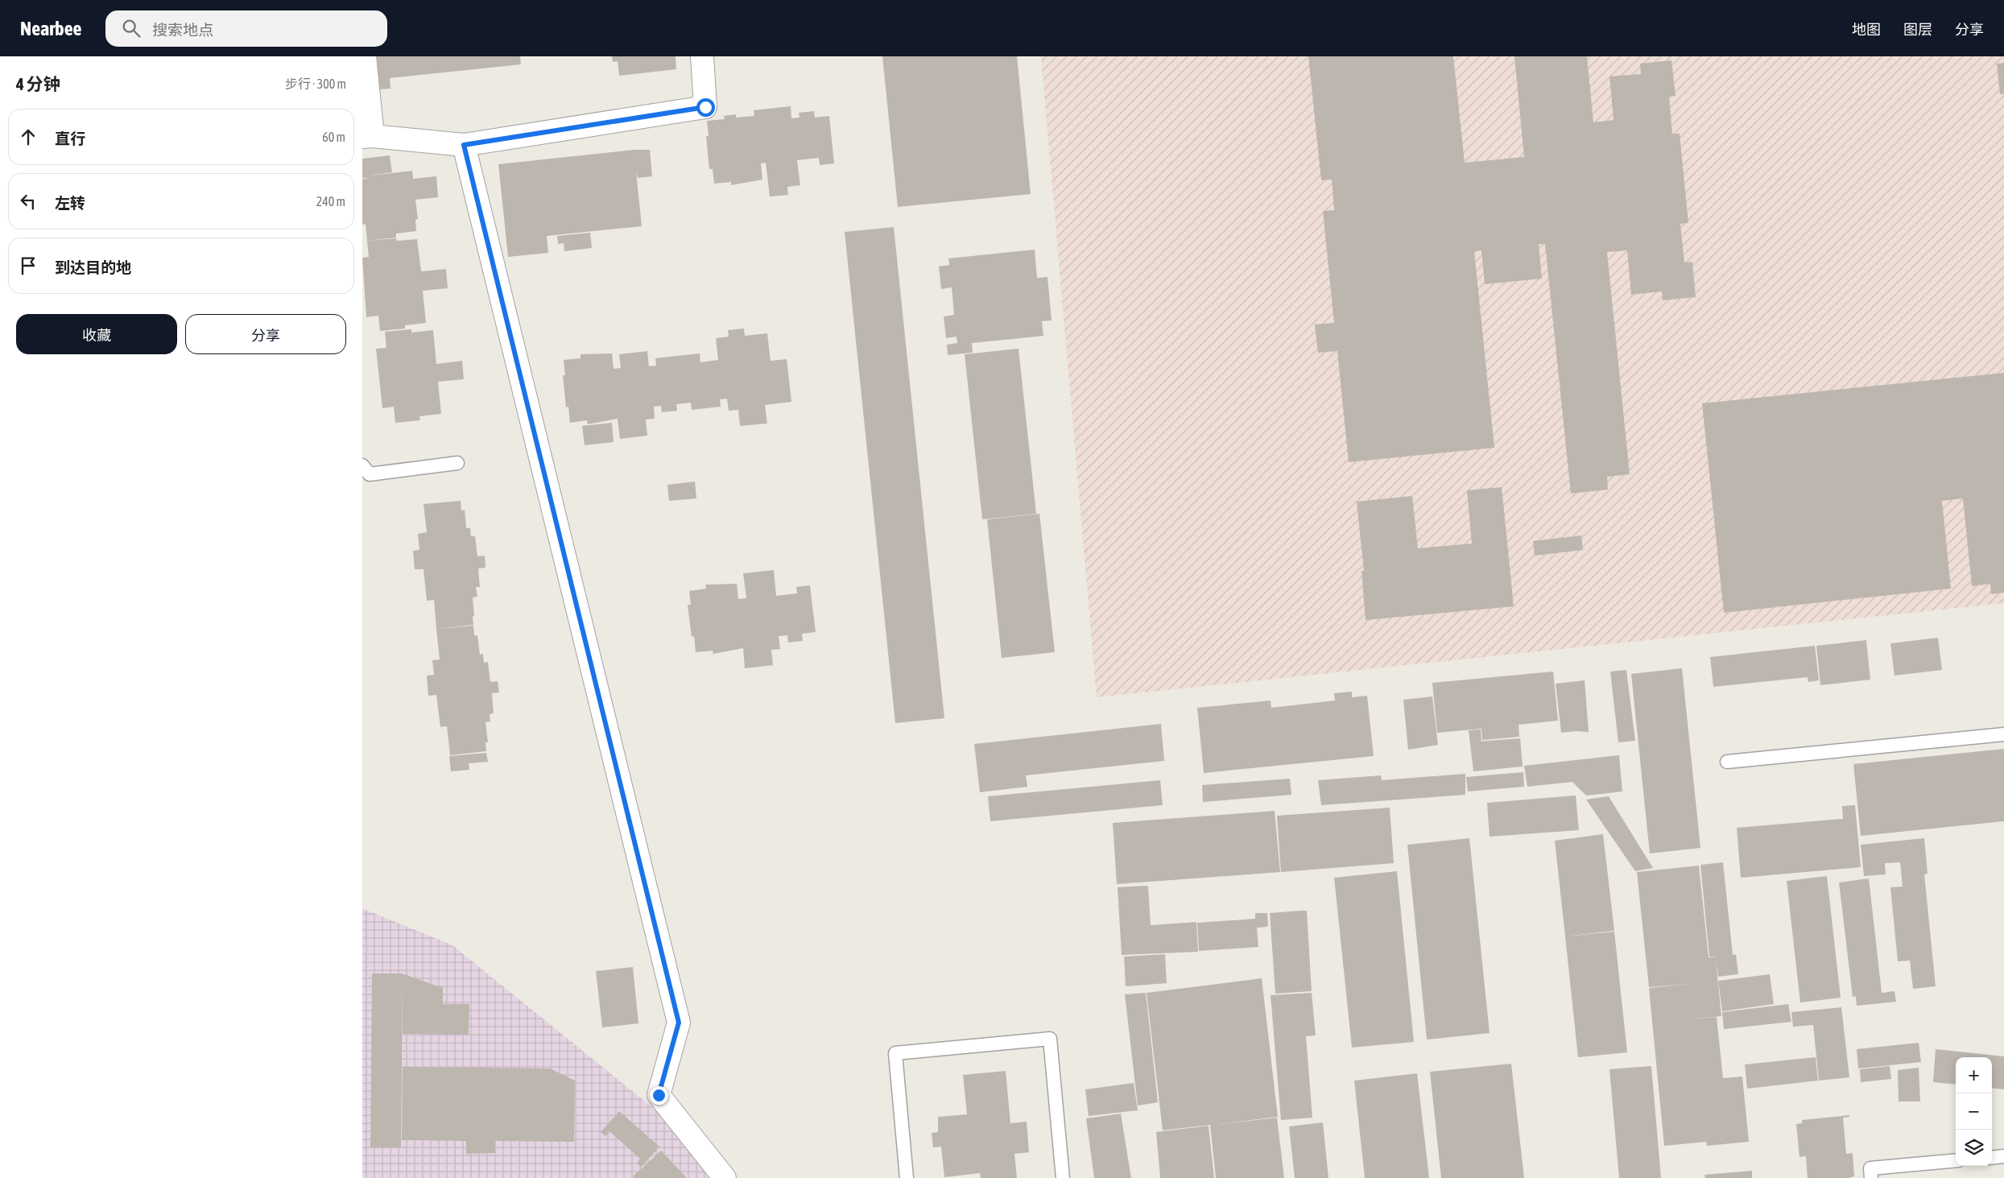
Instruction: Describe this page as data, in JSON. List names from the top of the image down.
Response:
{
  "page": {
    "header": "Nearbee",
    "search": "搜索地点",
    "nav": ["地图", "图层", "分享"],
    "heading": ["4 分钟", "步行 · 300 m"],
    "list": [
      ["直行", "60 m"],
      ["左转", "240 m"],
      "到达目的地"
    ],
    "buttons": ["收藏", "分享"],
    "map_buttons": ["+", "−"]
  }
}
